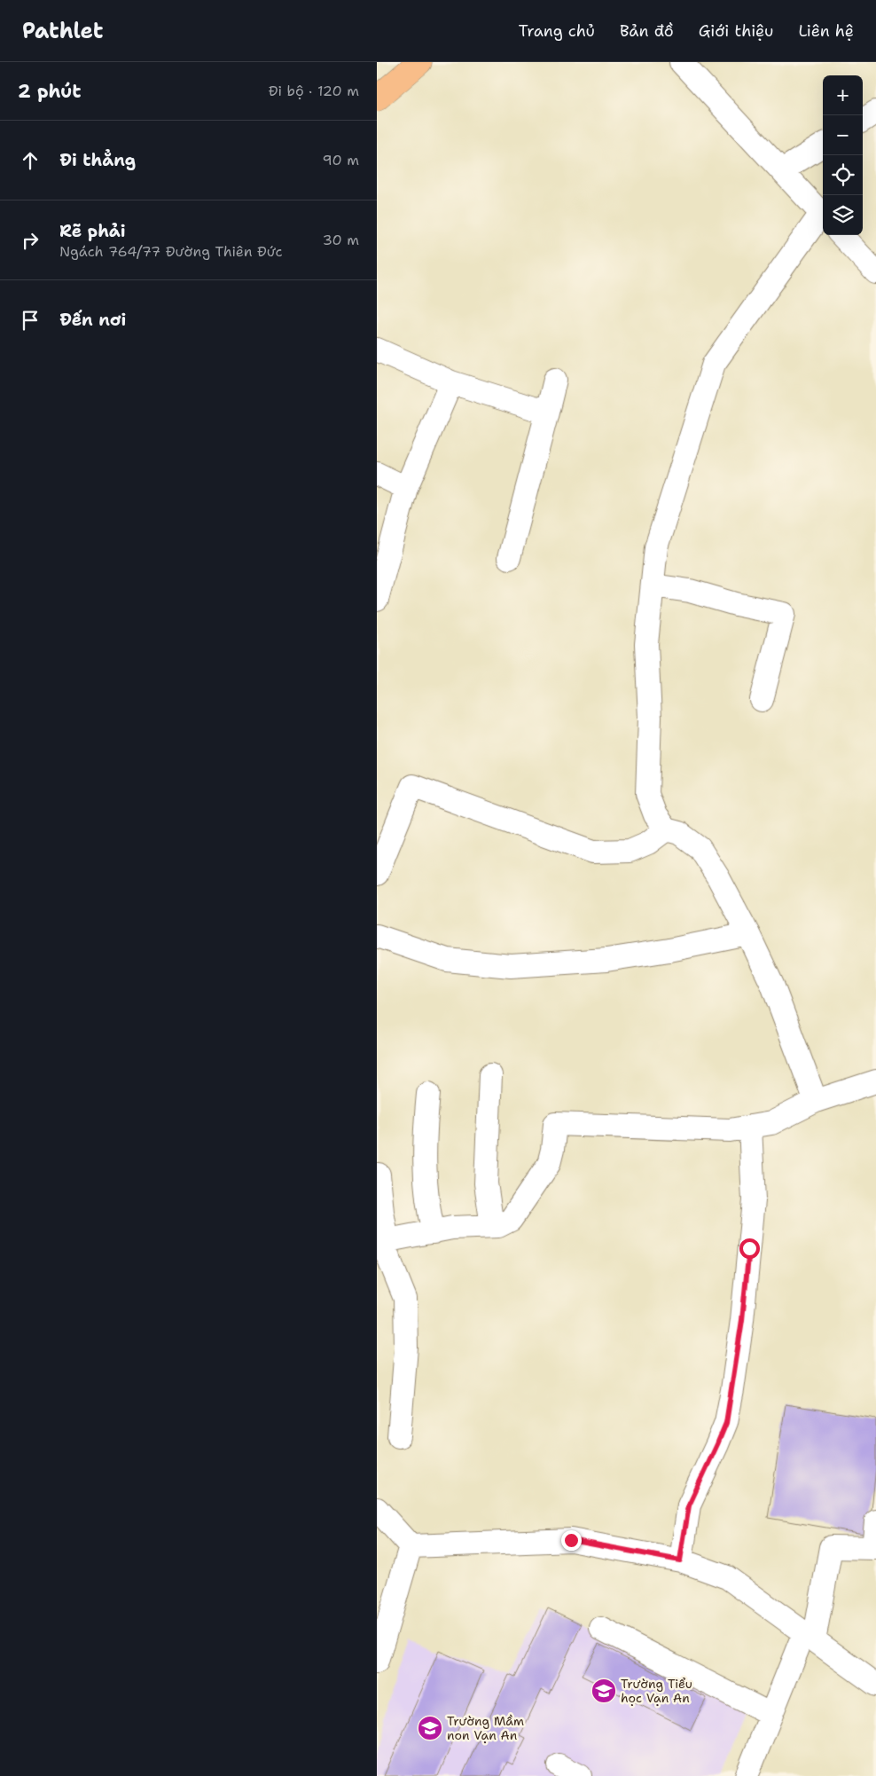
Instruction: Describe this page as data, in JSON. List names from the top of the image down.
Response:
{
  "places": {
    "school or university": ["Trường Tiểu học Vạn An", "Trường Mầm non Vạn An"]
  },
  "page": {
    "header": "Pathlet",
    "nav": [
      "Trang chủ",
      "Bản đồ",
      "Giới thiệu",
      "Liên hệ"
    ],
    "heading": ["2 phút", "Đi bộ · 120 m"],
    "map_buttons": ["+", "−"],
    "list": [
      ["Đi thẳng", "90 m"],
      ["Rẽ phải", "Ngách 764/77 Đường Thiên Đức", "30 m"],
      "Đến nơi"
    ]
  }
}
